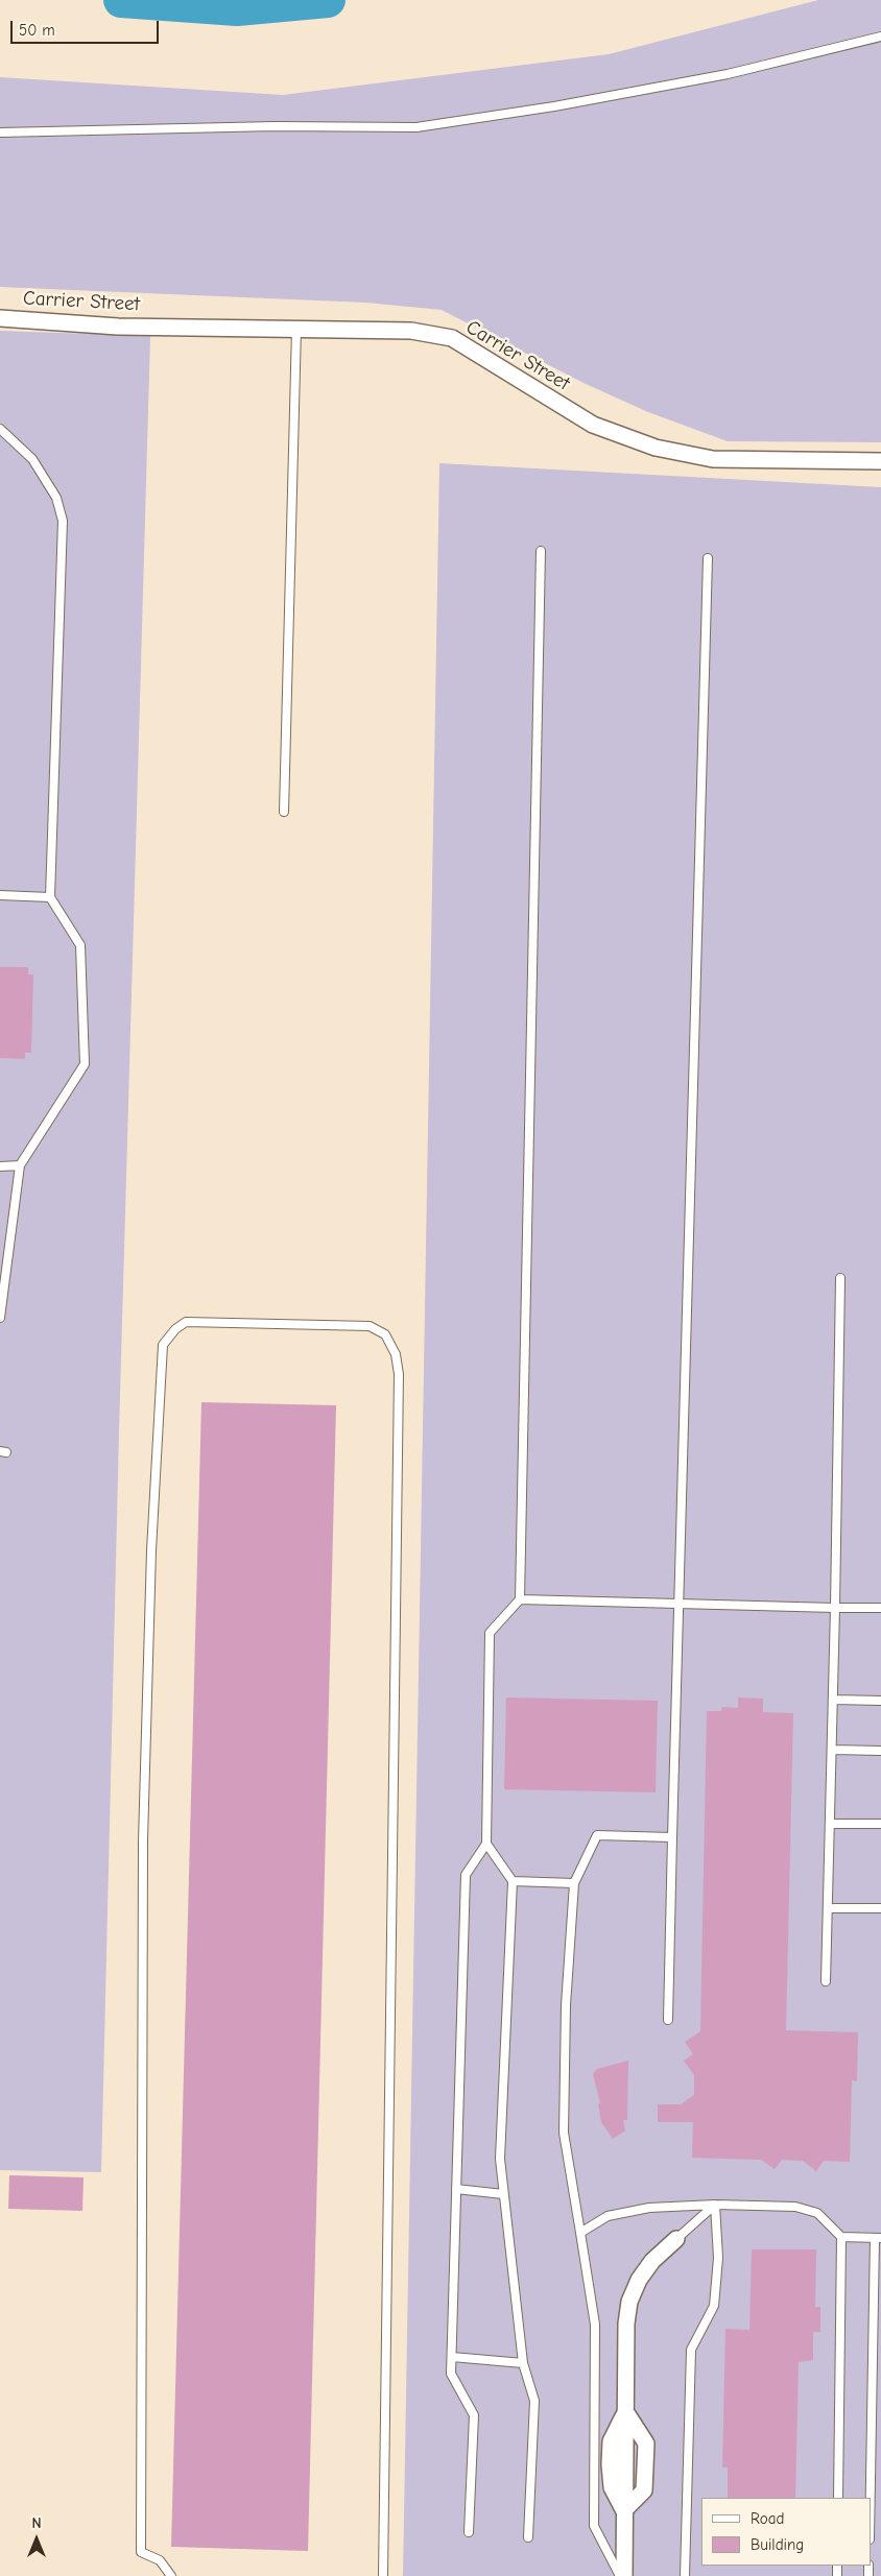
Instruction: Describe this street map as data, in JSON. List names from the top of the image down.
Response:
{
  "streets": {
    "street": ["Carrier Street"]
  },
  "legend": ["Road", "Building"],
  "scale_bar": "50 m",
  "north": "top"
}
